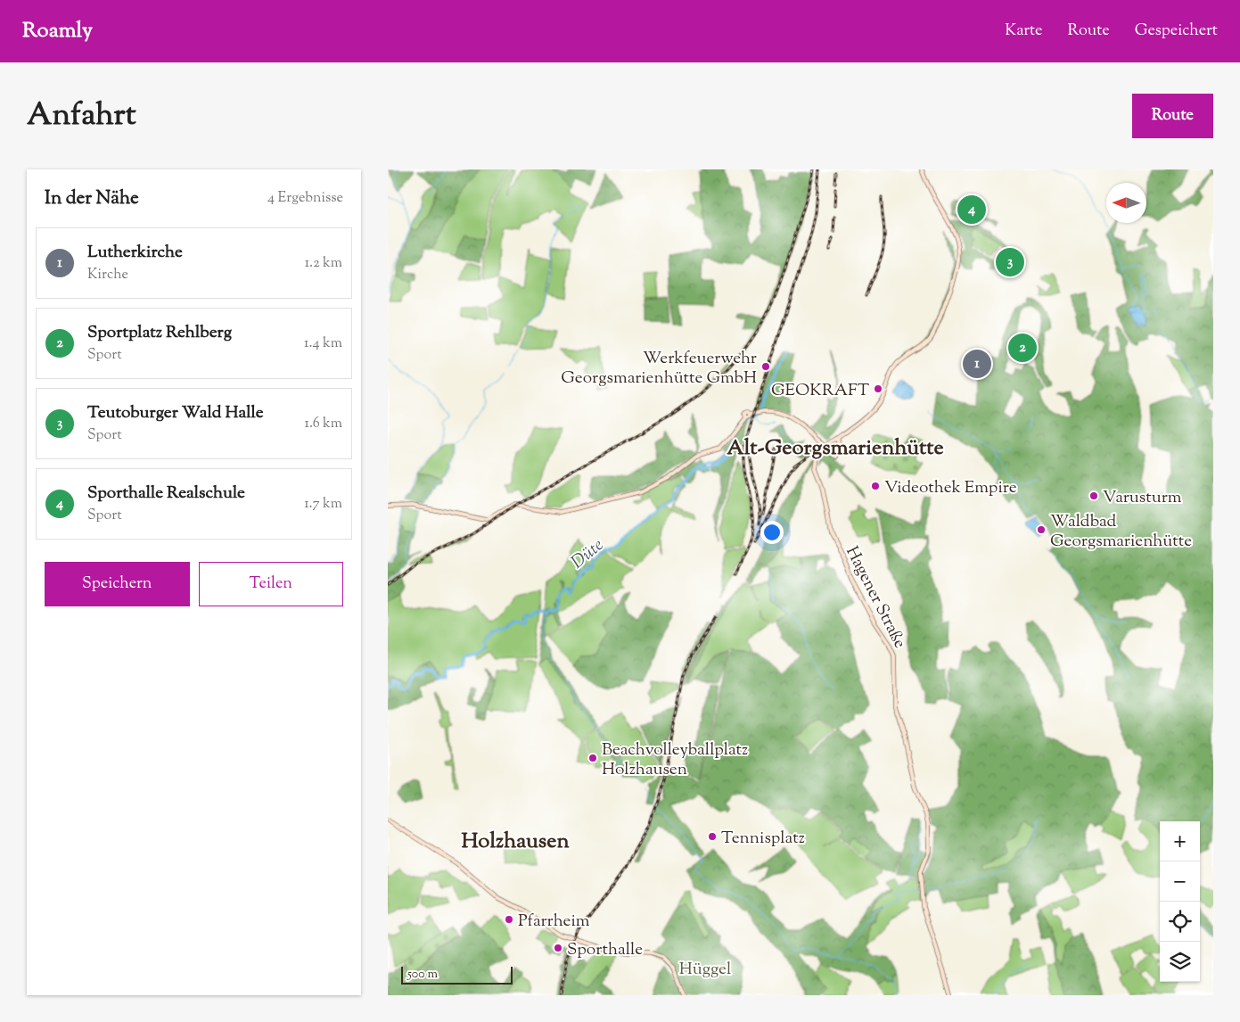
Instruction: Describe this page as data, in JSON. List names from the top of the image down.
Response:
{
  "streets": {
    "main road": ["Hagener Straße"]
  },
  "districts": ["Alt-Georgsmarienhütte", "Holzhausen"],
  "water": ["Düte"],
  "parks": ["Hüggel"],
  "places": [
    "Werkfeuerwehr Georgsmarienhütte GmbH",
    "GEOKRAFT",
    "Videothek Empire",
    "Varusturm",
    "Waldbad Georgsmarienhütte",
    "Beachvolleyballplatz Holzhausen",
    "Tennisplatz",
    "Pfarrheim",
    "Sporthalle"
  ],
  "scale_bar": "500 m",
  "north": "left",
  "page": {
    "header": "Roamly",
    "nav": ["Karte", "Route", "Gespeichert"],
    "title": "Anfahrt",
    "buttons": [
      "Route",
      ["Speichern", "Teilen"]
    ],
    "heading": ["In der Nähe", "4 Ergebnisse"],
    "pins": [
      "4",
      "3",
      "2",
      "1"
    ],
    "list": [
      {
        "mark": "1",
        "name": "Lutherkirche",
        "note": "Kirche",
        "value": "1.2 km"
      },
      {
        "mark": "2",
        "name": "Sportplatz Rehlberg",
        "note": "Sport",
        "value": "1.4 km"
      },
      {
        "mark": "3",
        "name": "Teutoburger Wald Halle",
        "note": "Sport",
        "value": "1.6 km"
      },
      {
        "mark": "4",
        "name": "Sporthalle Realschule",
        "note": "Sport",
        "value": "1.7 km"
      }
    ],
    "map_buttons": ["+", "−"],
    "scale": "500 m"
  }
}
